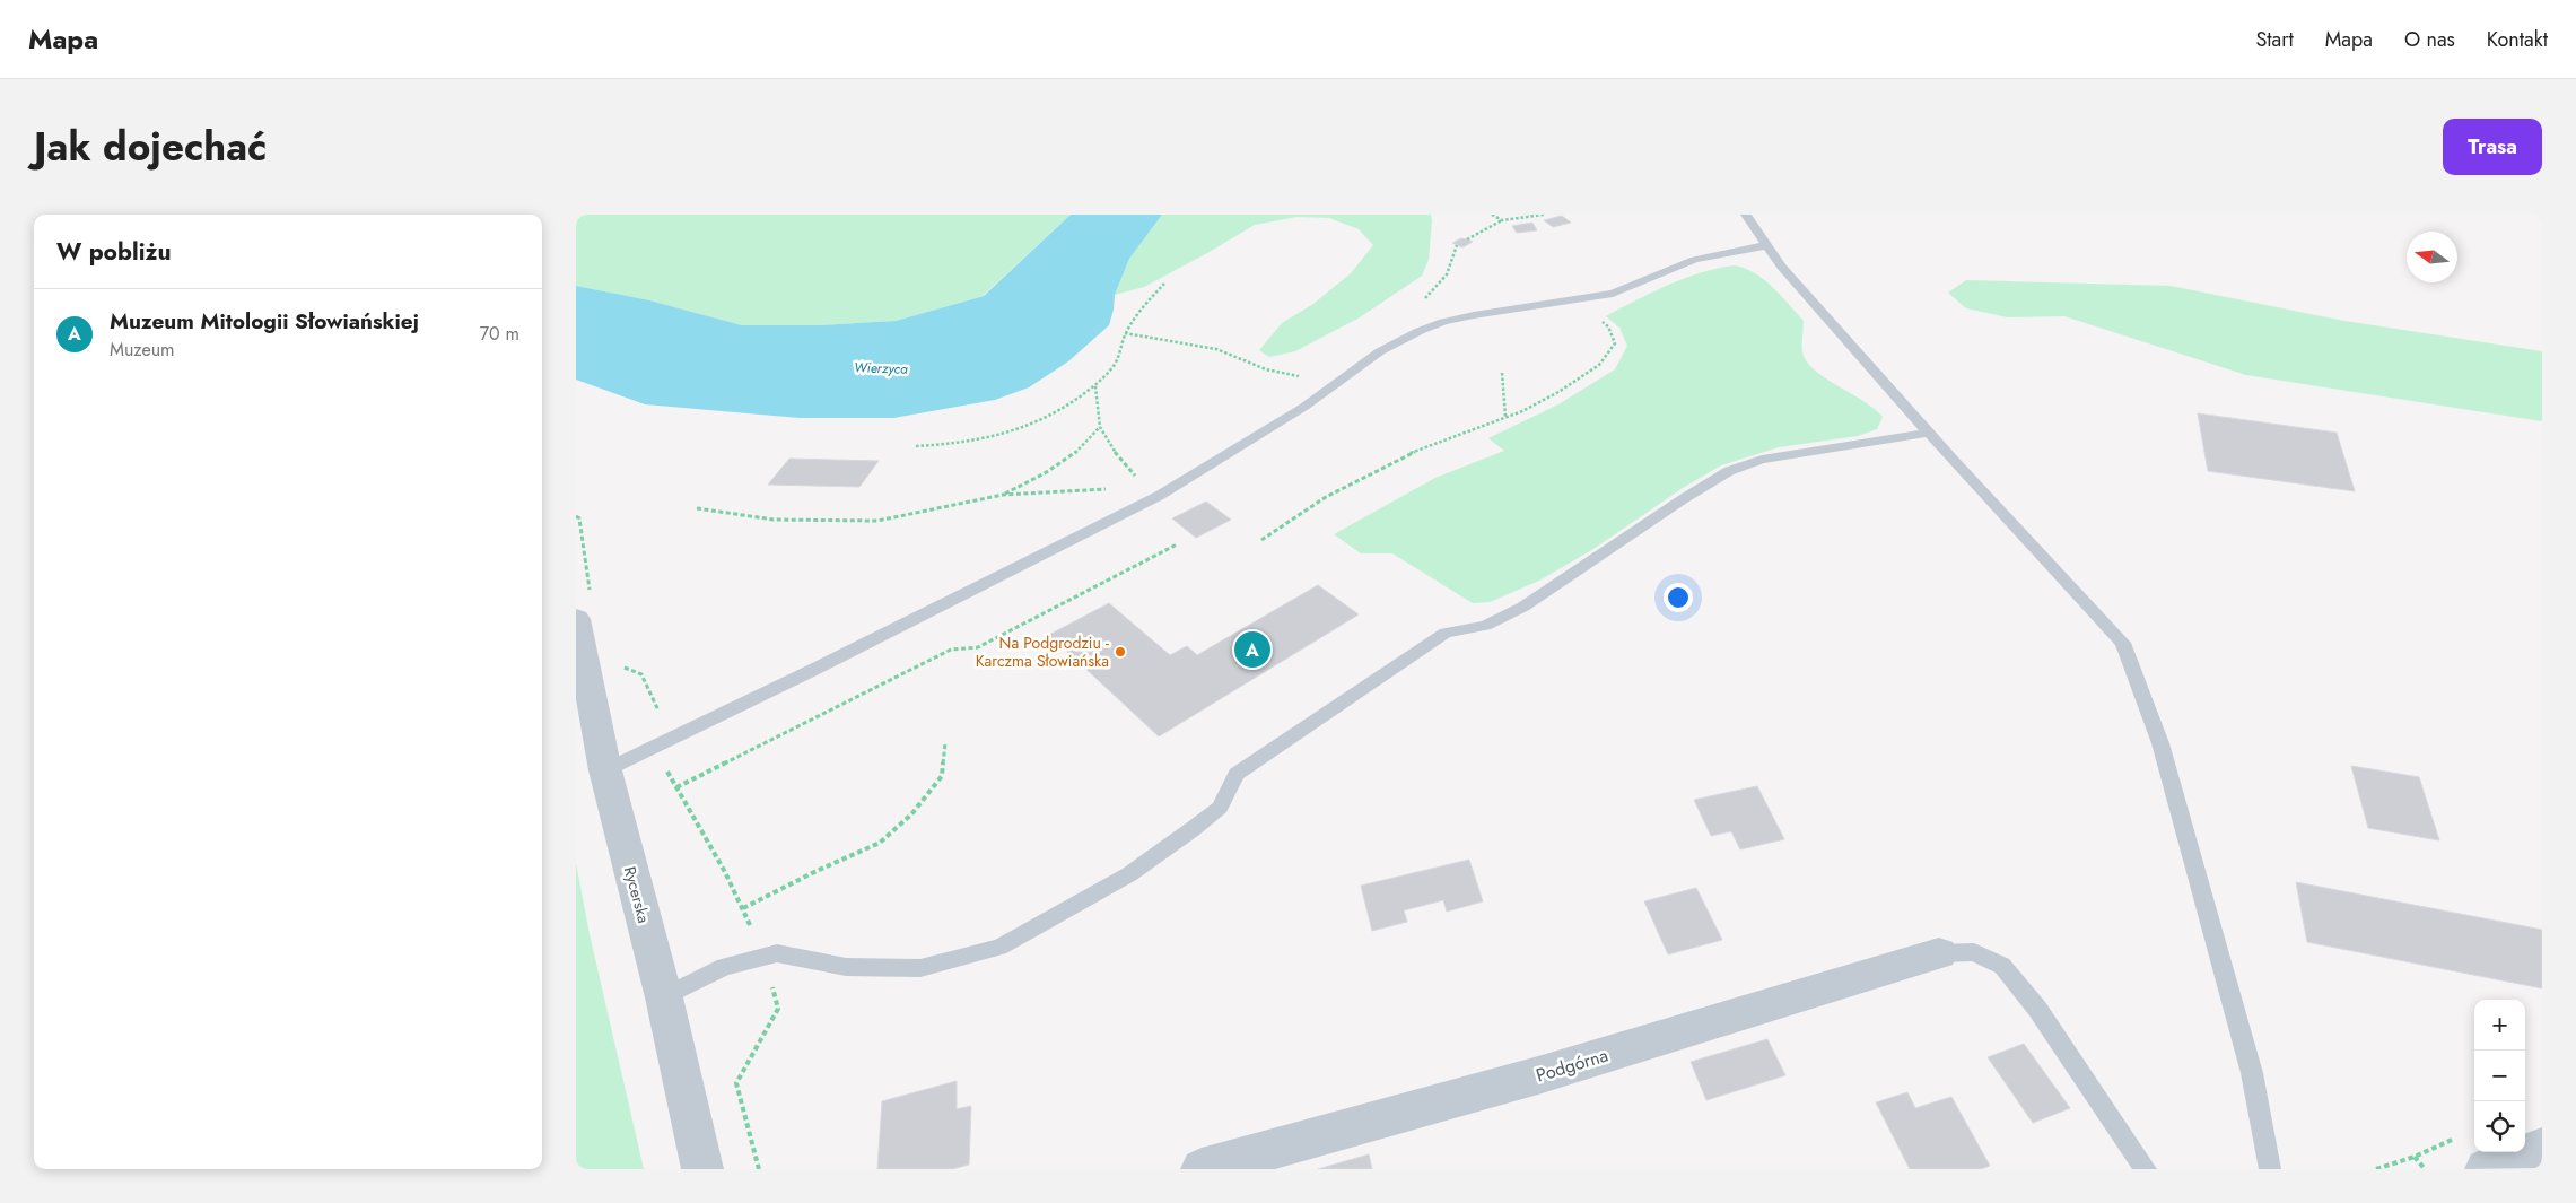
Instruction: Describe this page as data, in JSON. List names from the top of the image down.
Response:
{
  "streets": {
    "street": ["Rycerska", "Podgórna"]
  },
  "water": ["Wierzyca"],
  "places": ["Na Podgrodziu - Karczma Słowiańska"],
  "north": "left",
  "page": {
    "header": "Mapa",
    "nav": [
      "Start",
      "Mapa",
      "O nas",
      "Kontakt"
    ],
    "title": "Jak dojechać",
    "buttons": "Trasa",
    "heading": "W pobliżu",
    "list": [
      {
        "mark": "A",
        "name": "Muzeum Mitologii Słowiańskiej",
        "note": "Muzeum",
        "value": "70 m"
      }
    ],
    "pins": "A",
    "map_buttons": ["+", "−"]
  }
}
